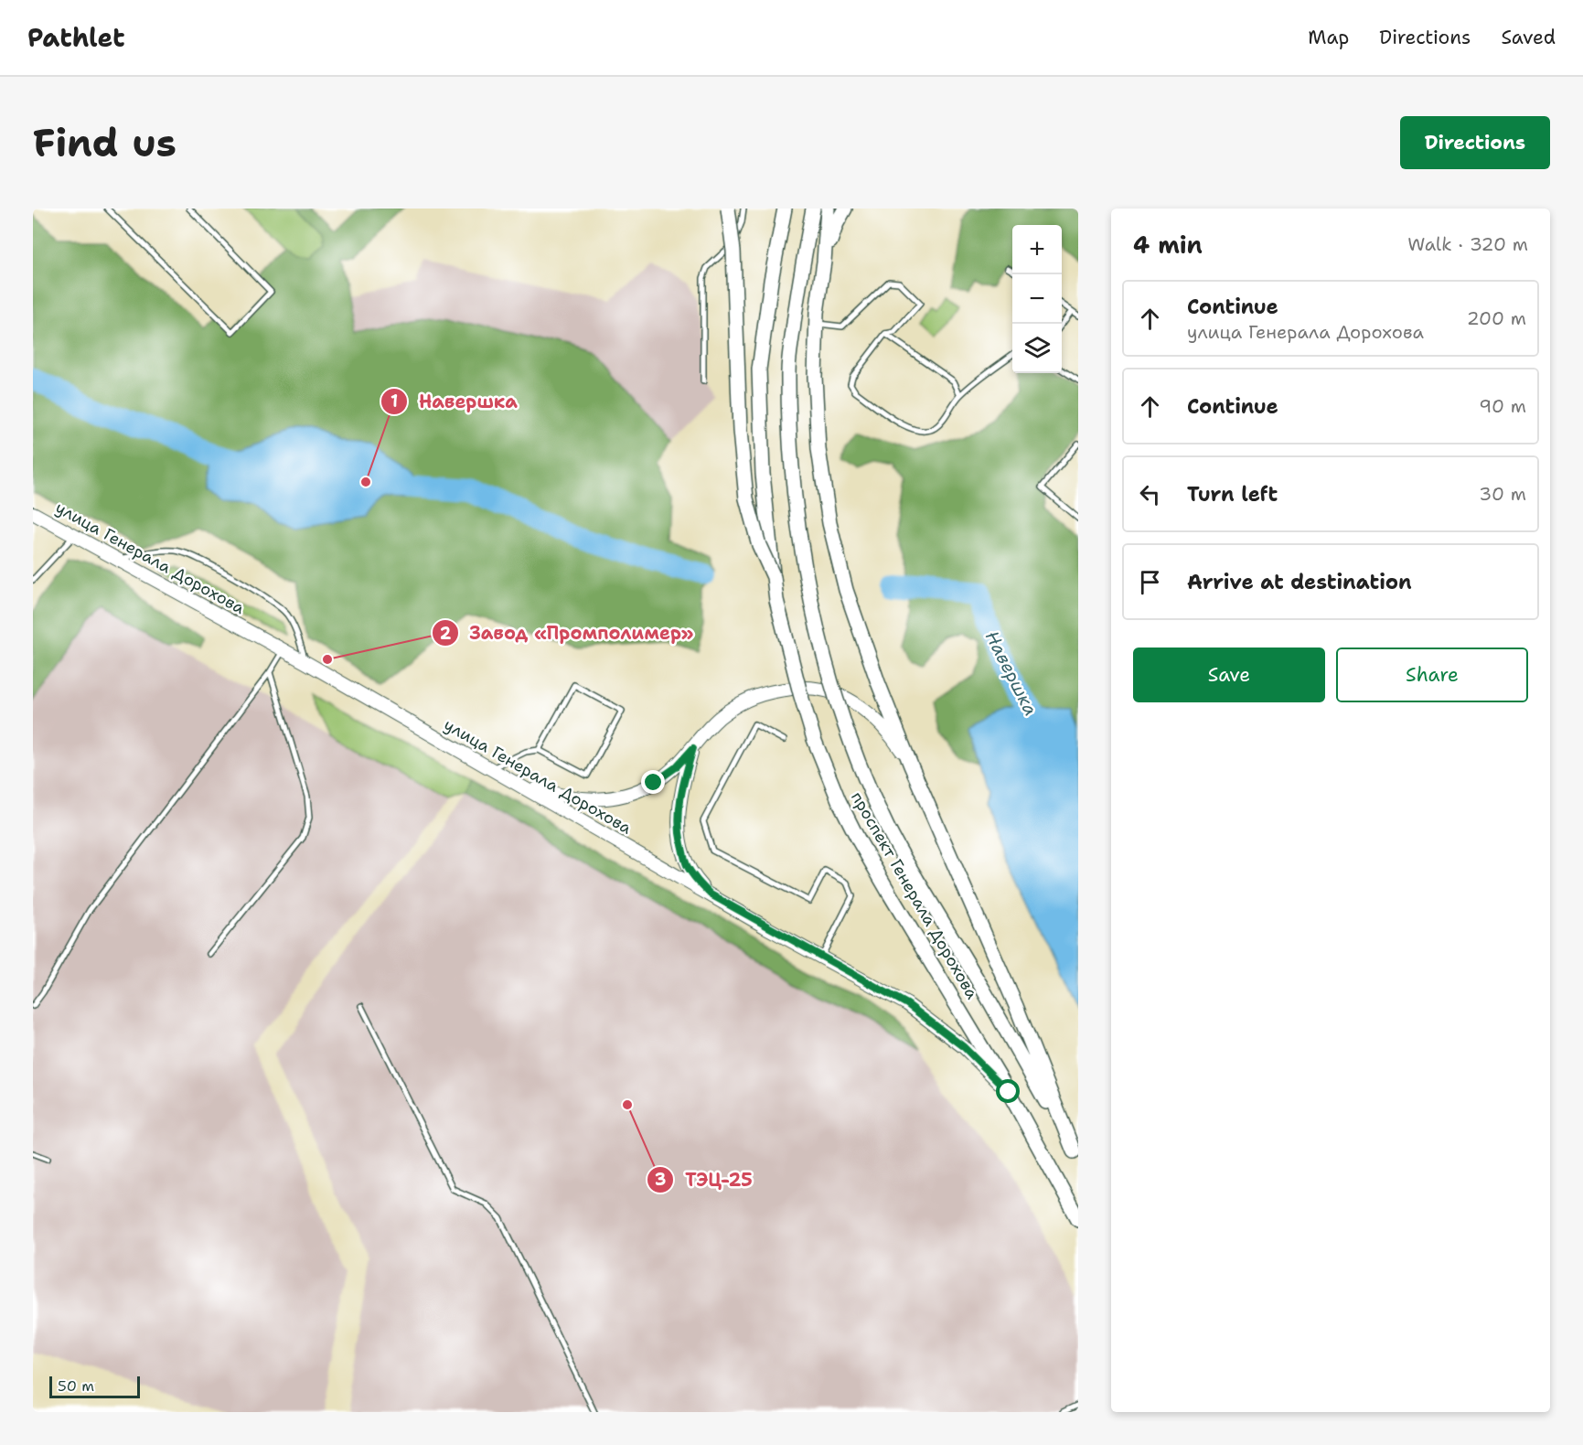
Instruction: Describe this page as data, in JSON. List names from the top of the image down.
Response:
{
  "streets": {
    "main road": ["проспект Генерала Дорохова"],
    "street": ["улица Генерала Дорохова"]
  },
  "crossings": [
    ["улица Генерала Дорохова", "проспект Генерала Дорохова"]
  ],
  "water": ["Навершка"],
  "places": ["Навершка", "Завод «Промполимер»", "ТЭЦ-25"],
  "scale_bar": "50 m",
  "page": {
    "header": "Pathlet",
    "nav": ["Map", "Directions", "Saved"],
    "buttons": [
      "Directions",
      ["Save", "Share"]
    ],
    "title": "Find us",
    "heading": ["4 min", "Walk · 320 m"],
    "map_buttons": ["+", "−"],
    "list": [
      ["Continue", "улица Генерала Дорохова", "200 m"],
      ["Continue", "90 m"],
      ["Turn left", "30 m"],
      "Arrive at destination"
    ],
    "scale": "50 m"
  }
}
